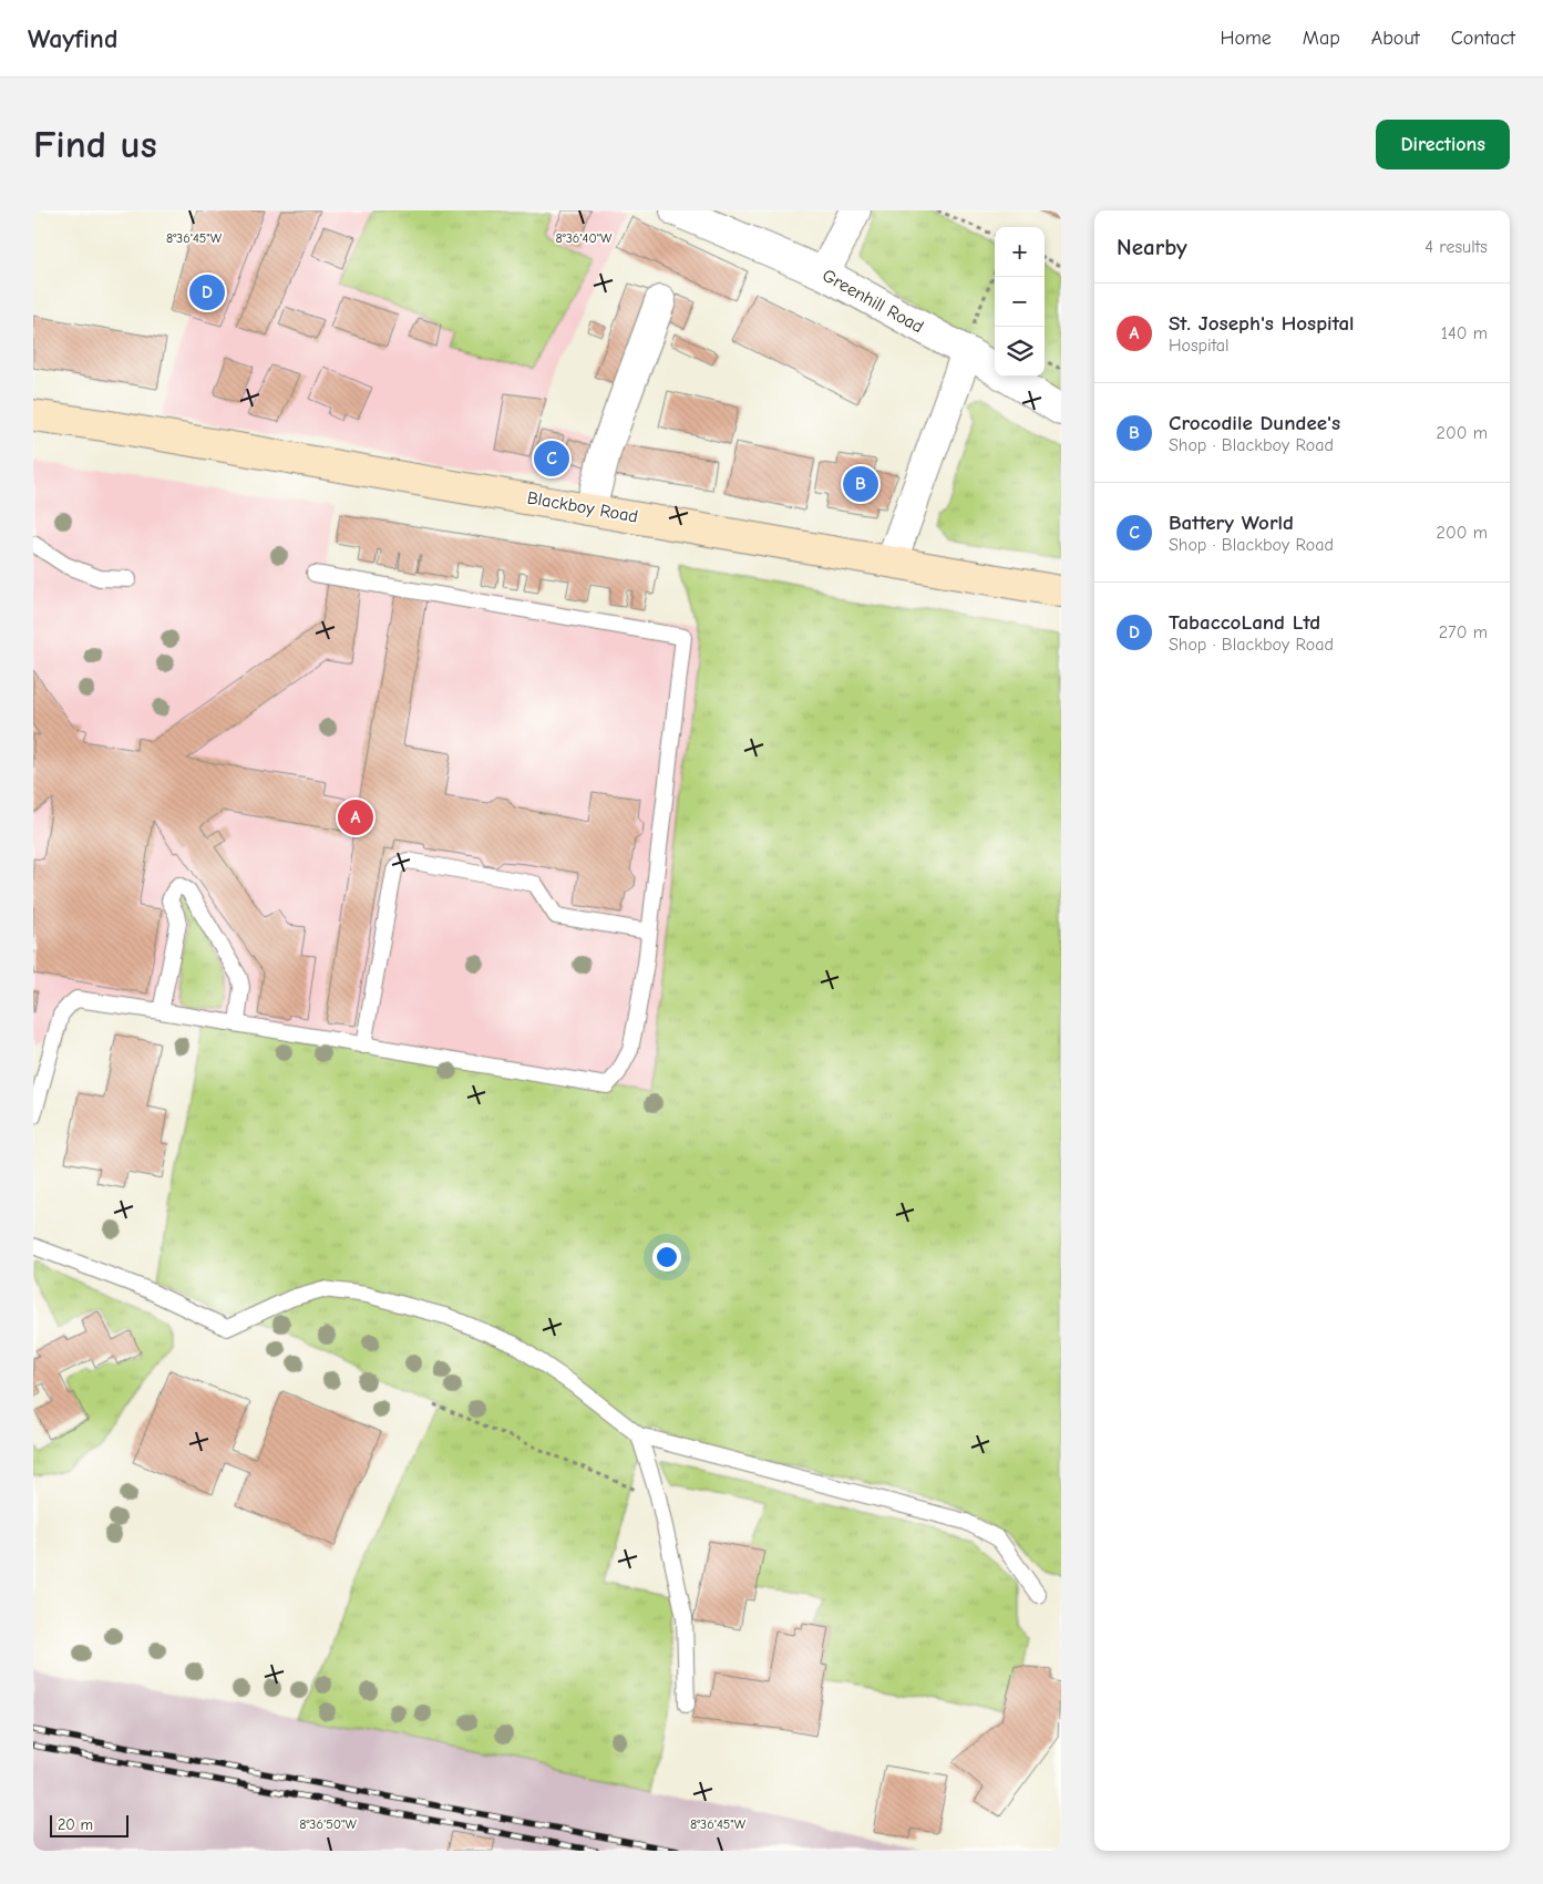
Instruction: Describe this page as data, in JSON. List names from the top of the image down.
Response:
{
  "streets": {
    "main road": ["Blackboy Road"],
    "street": ["Greenhill Road"]
  },
  "scale_bar": "20 m",
  "page": {
    "header": "Wayfind",
    "nav": [
      "Home",
      "Map",
      "About",
      "Contact"
    ],
    "buttons": "Directions",
    "title": "Find us",
    "heading": ["Nearby", "4 results"],
    "map_buttons": ["+", "−"],
    "pins": [
      "D",
      "C",
      "B",
      "A"
    ],
    "list": [
      {
        "mark": "A",
        "name": "St. Joseph's Hospital",
        "note": "Hospital",
        "value": "140 m"
      },
      {
        "mark": "B",
        "name": "Crocodile Dundee's",
        "note": "Shop · Blackboy Road",
        "value": "200 m"
      },
      {
        "mark": "C",
        "name": "Battery World",
        "note": "Shop · Blackboy Road",
        "value": "200 m"
      },
      {
        "mark": "D",
        "name": "TabaccoLand Ltd",
        "note": "Shop · Blackboy Road",
        "value": "270 m"
      }
    ],
    "scale": "20 m"
  },
  "coordinates": ["8°36'45\"W", "8°36'40\"W", "8°36'50\"W"]
}
